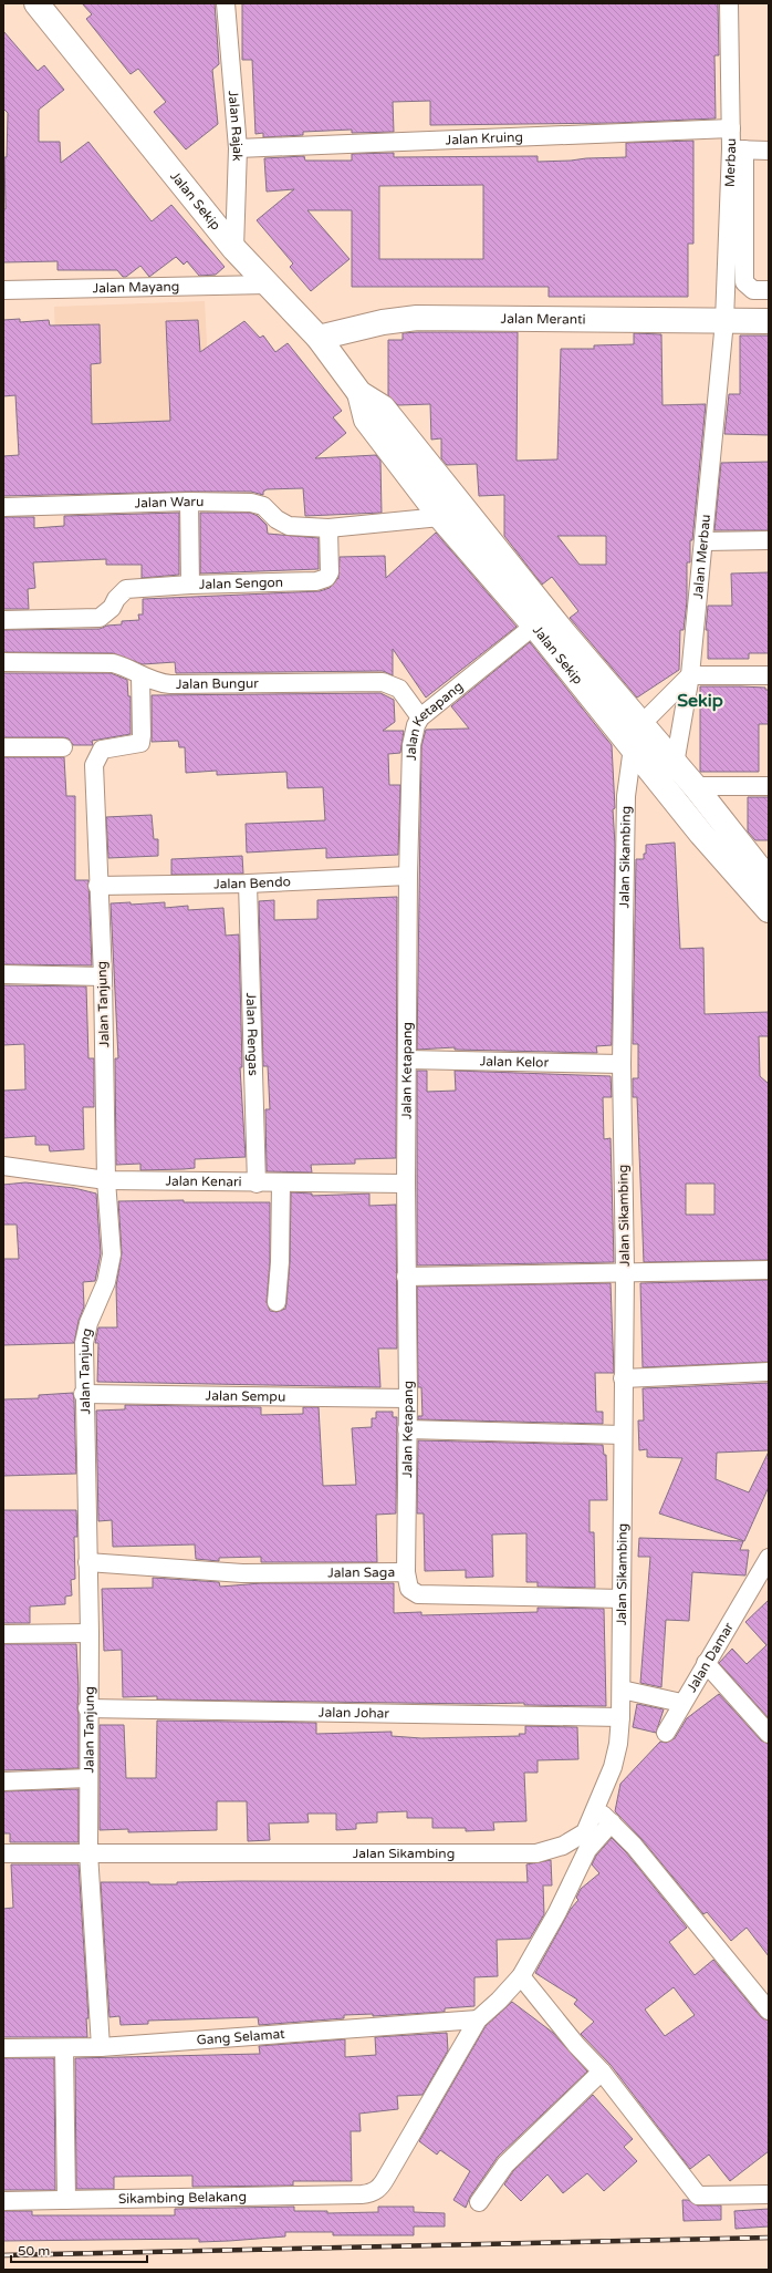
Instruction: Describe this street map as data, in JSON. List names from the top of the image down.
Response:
{
  "streets": {
    "street": [
      "Jalan Rajak",
      "Jalan Kruing",
      "Merbau",
      "Jalan Sekip",
      "Jalan Mayang",
      "Jalan Meranti",
      "Jalan Waru",
      "Jalan Merbau",
      "Jalan Sengon",
      "Jalan Bungur",
      "Jalan Ketapang",
      "Jalan Sikambing",
      "Jalan Bendo",
      "Jalan Tanjung",
      "Jalan Rengas",
      "Jalan Kelor",
      "Jalan Kenari",
      "Jalan Sempu",
      "Jalan Saga",
      "Jalan Damar",
      "Jalan Johar",
      "Gang Selamat",
      "Sikambing Belakang"
    ]
  },
  "crossings": [
    ["Jalan Rajak", "Jalan Kruing"],
    ["Jalan Rajak", "Jalan Sekip"],
    ["Jalan Kruing", "Merbau"],
    ["Merbau", "Jalan Meranti"],
    ["Merbau", "Jalan Merbau"],
    ["Jalan Sekip", "Jalan Mayang"],
    ["Jalan Sekip", "Jalan Meranti"],
    ["Jalan Sekip", "Jalan Merbau"],
    ["Jalan Sekip", "Jalan Ketapang"],
    ["Jalan Sekip", "Jalan Sikambing"],
    ["Jalan Meranti", "Jalan Merbau"],
    ["Jalan Waru", "Jalan Sengon"],
    ["Jalan Bungur", "Jalan Ketapang"],
    ["Jalan Bungur", "Jalan Tanjung"],
    ["Jalan Ketapang", "Jalan Bendo"],
    ["Jalan Ketapang", "Jalan Kelor"],
    ["Jalan Ketapang", "Jalan Kenari"],
    ["Jalan Ketapang", "Jalan Sempu"],
    ["Jalan Ketapang", "Jalan Saga"],
    ["Jalan Sikambing", "Jalan Tanjung"],
    ["Jalan Sikambing", "Jalan Kelor"],
    ["Jalan Sikambing", "Jalan Saga"],
    ["Jalan Sikambing", "Jalan Damar"],
    ["Jalan Sikambing", "Jalan Johar"],
    ["Jalan Bendo", "Jalan Tanjung"],
    ["Jalan Bendo", "Jalan Rengas"],
    ["Jalan Tanjung", "Jalan Kenari"],
    ["Jalan Tanjung", "Jalan Sempu"],
    ["Jalan Tanjung", "Jalan Saga"],
    ["Jalan Tanjung", "Jalan Johar"],
    ["Jalan Tanjung", "Gang Selamat"],
    ["Jalan Rengas", "Jalan Kenari"],
    ["Gang Selamat", "Sikambing Belakang"]
  ],
  "districts": ["Sekip"],
  "scale_bar": "50 m"
}
